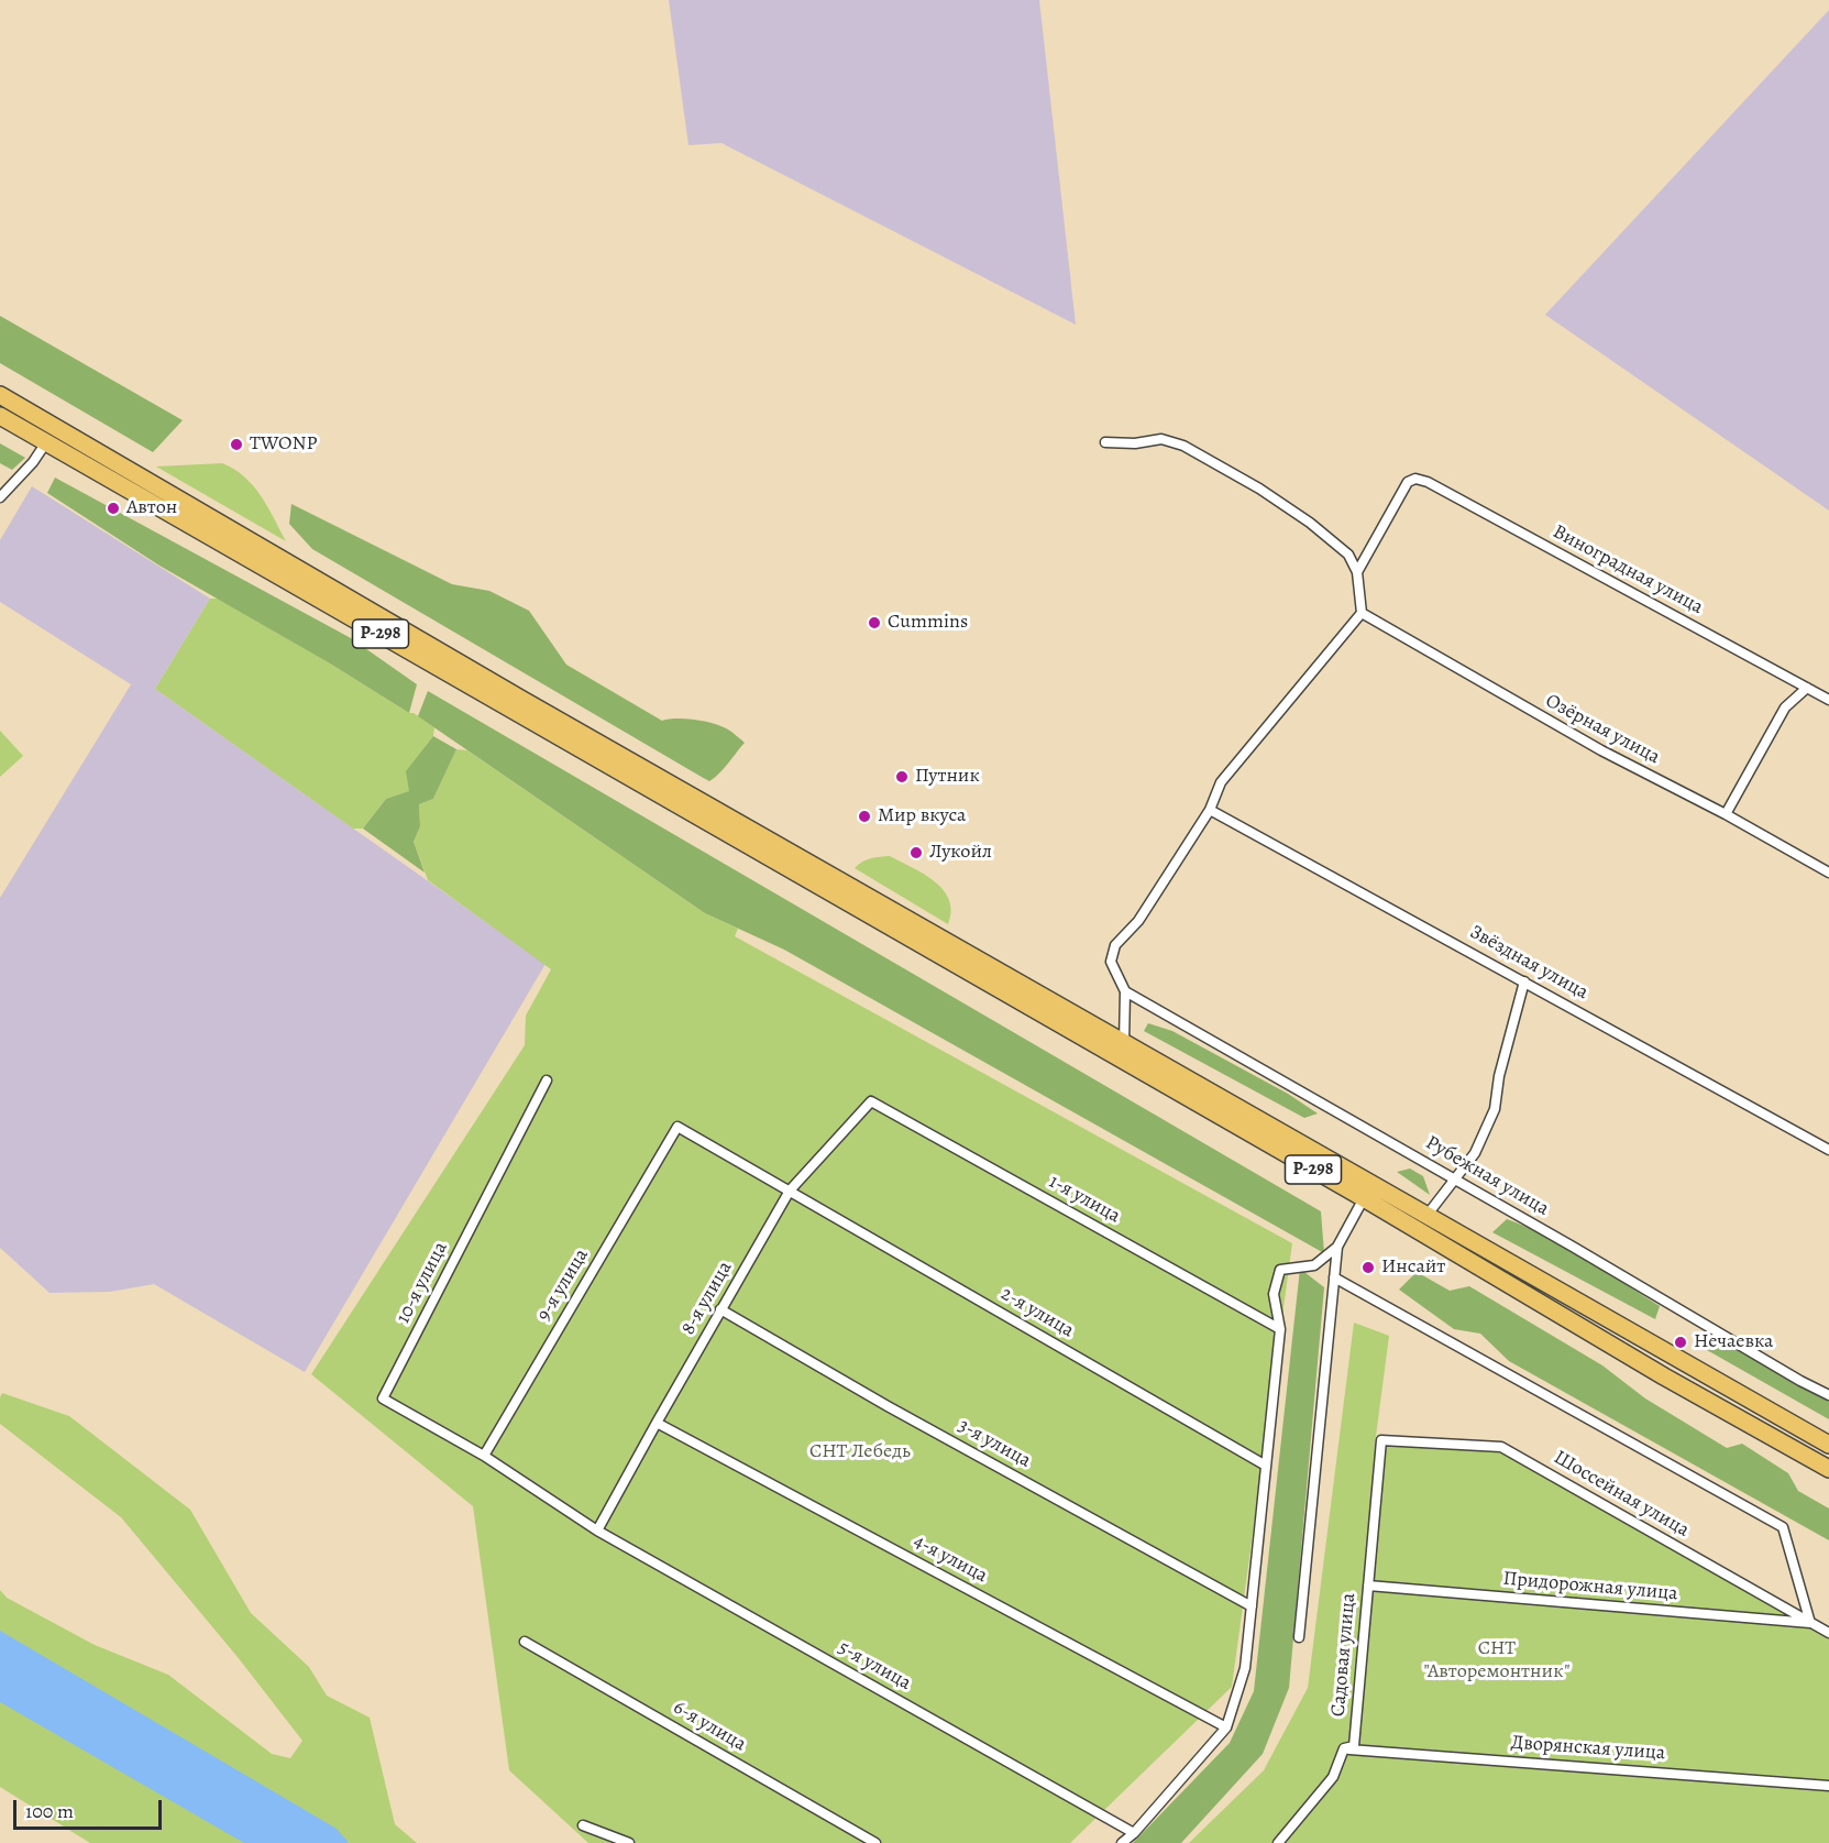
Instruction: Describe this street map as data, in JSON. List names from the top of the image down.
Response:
{
  "streets": {
    "highway": ["Р-298"],
    "street": [
      "Виноградная улица",
      "Озёрная улица",
      "Звёздная улица",
      "Рубежная улица",
      "1-я улица",
      "10-я улица",
      "9-я улица",
      "8-я улица",
      "2-я улица",
      "3-я улица",
      "Шоссейная улица",
      "4-я улица",
      "Придорожная улица",
      "Садовая улица",
      "5-я улица",
      "6-я улица",
      "Дворянская улица"
    ]
  },
  "crossings": [
    ["1-я улица", "8-я улица"],
    ["10-я улица", "9-я улица"],
    ["9-я улица", "8-я улица"],
    ["9-я улица", "2-я улица"],
    ["8-я улица", "2-я улица"],
    ["8-я улица", "3-я улица"],
    ["8-я улица", "4-я улица"],
    ["8-я улица", "5-я улица"],
    ["Шоссейная улица", "Придорожная улица"],
    ["Шоссейная улица", "Садовая улица"],
    ["Придорожная улица", "Садовая улица"],
    ["Садовая улица", "Дворянская улица"]
  ],
  "parks": ["СНТ Лебедь", "СНТ \"Авторемонтник\""],
  "places": [
    "TWONP",
    "Автон",
    "Cummins",
    "Путник",
    "Мир вкуса",
    "Лукойл",
    "Инсайт",
    "Нечаевка"
  ],
  "scale_bar": "100 m"
}
